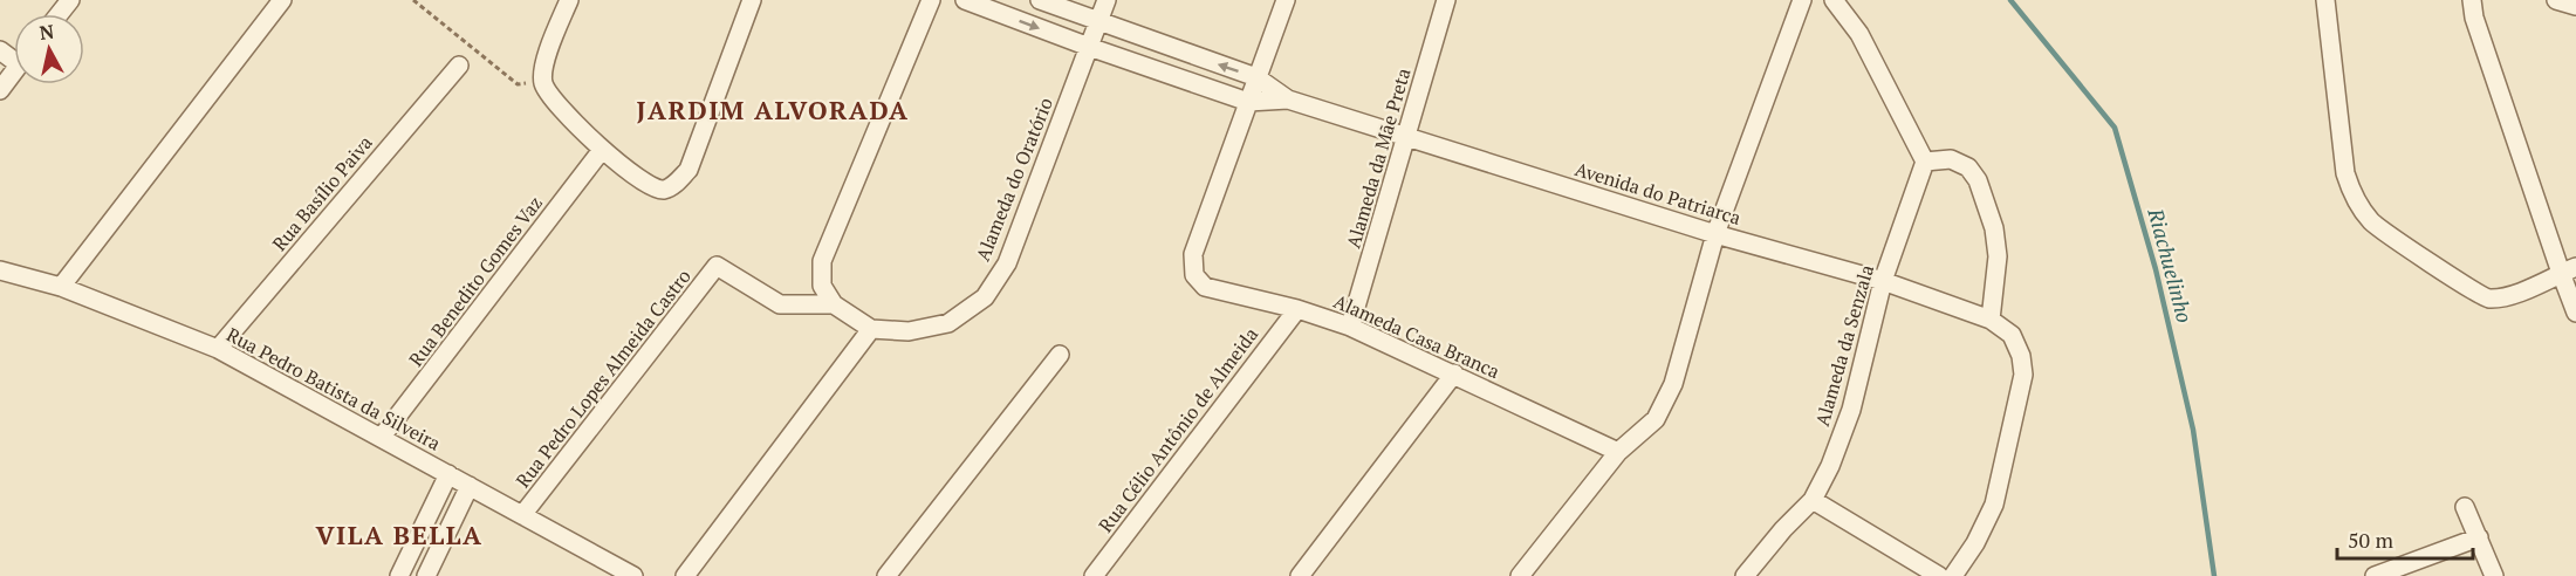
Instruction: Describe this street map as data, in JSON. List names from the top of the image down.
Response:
{
  "streets": {
    "street": [
      "Alameda da Mãe Preta",
      "Alameda do Oratório",
      "Rua Basílio Paiva",
      "Avenida do Patriarca",
      "Rua Benedito Gomes Vaz",
      "Alameda Casa Branca",
      "Alameda da Senzala",
      "Rua Pedro Lopes Almeida Castro",
      "Rua Pedro Batista da Silveira",
      "Rua Célio Antônio de Almeida"
    ]
  },
  "crossings": [
    ["Alameda da Mãe Preta", "Avenida do Patriarca"],
    ["Alameda da Mãe Preta", "Alameda Casa Branca"],
    ["Alameda do Oratório", "Avenida do Patriarca"],
    ["Rua Basílio Paiva", "Rua Pedro Batista da Silveira"],
    ["Avenida do Patriarca", "Alameda Casa Branca"],
    ["Avenida do Patriarca", "Alameda da Senzala"],
    ["Rua Benedito Gomes Vaz", "Rua Pedro Batista da Silveira"],
    ["Alameda Casa Branca", "Rua Célio Antônio de Almeida"],
    ["Rua Pedro Lopes Almeida Castro", "Rua Pedro Batista da Silveira"]
  ],
  "districts": ["JARDIM ALVORADA", "VILA BELLA"],
  "water": ["Riachuelinho"],
  "scale_bar": "50 m",
  "north": "top"
}
